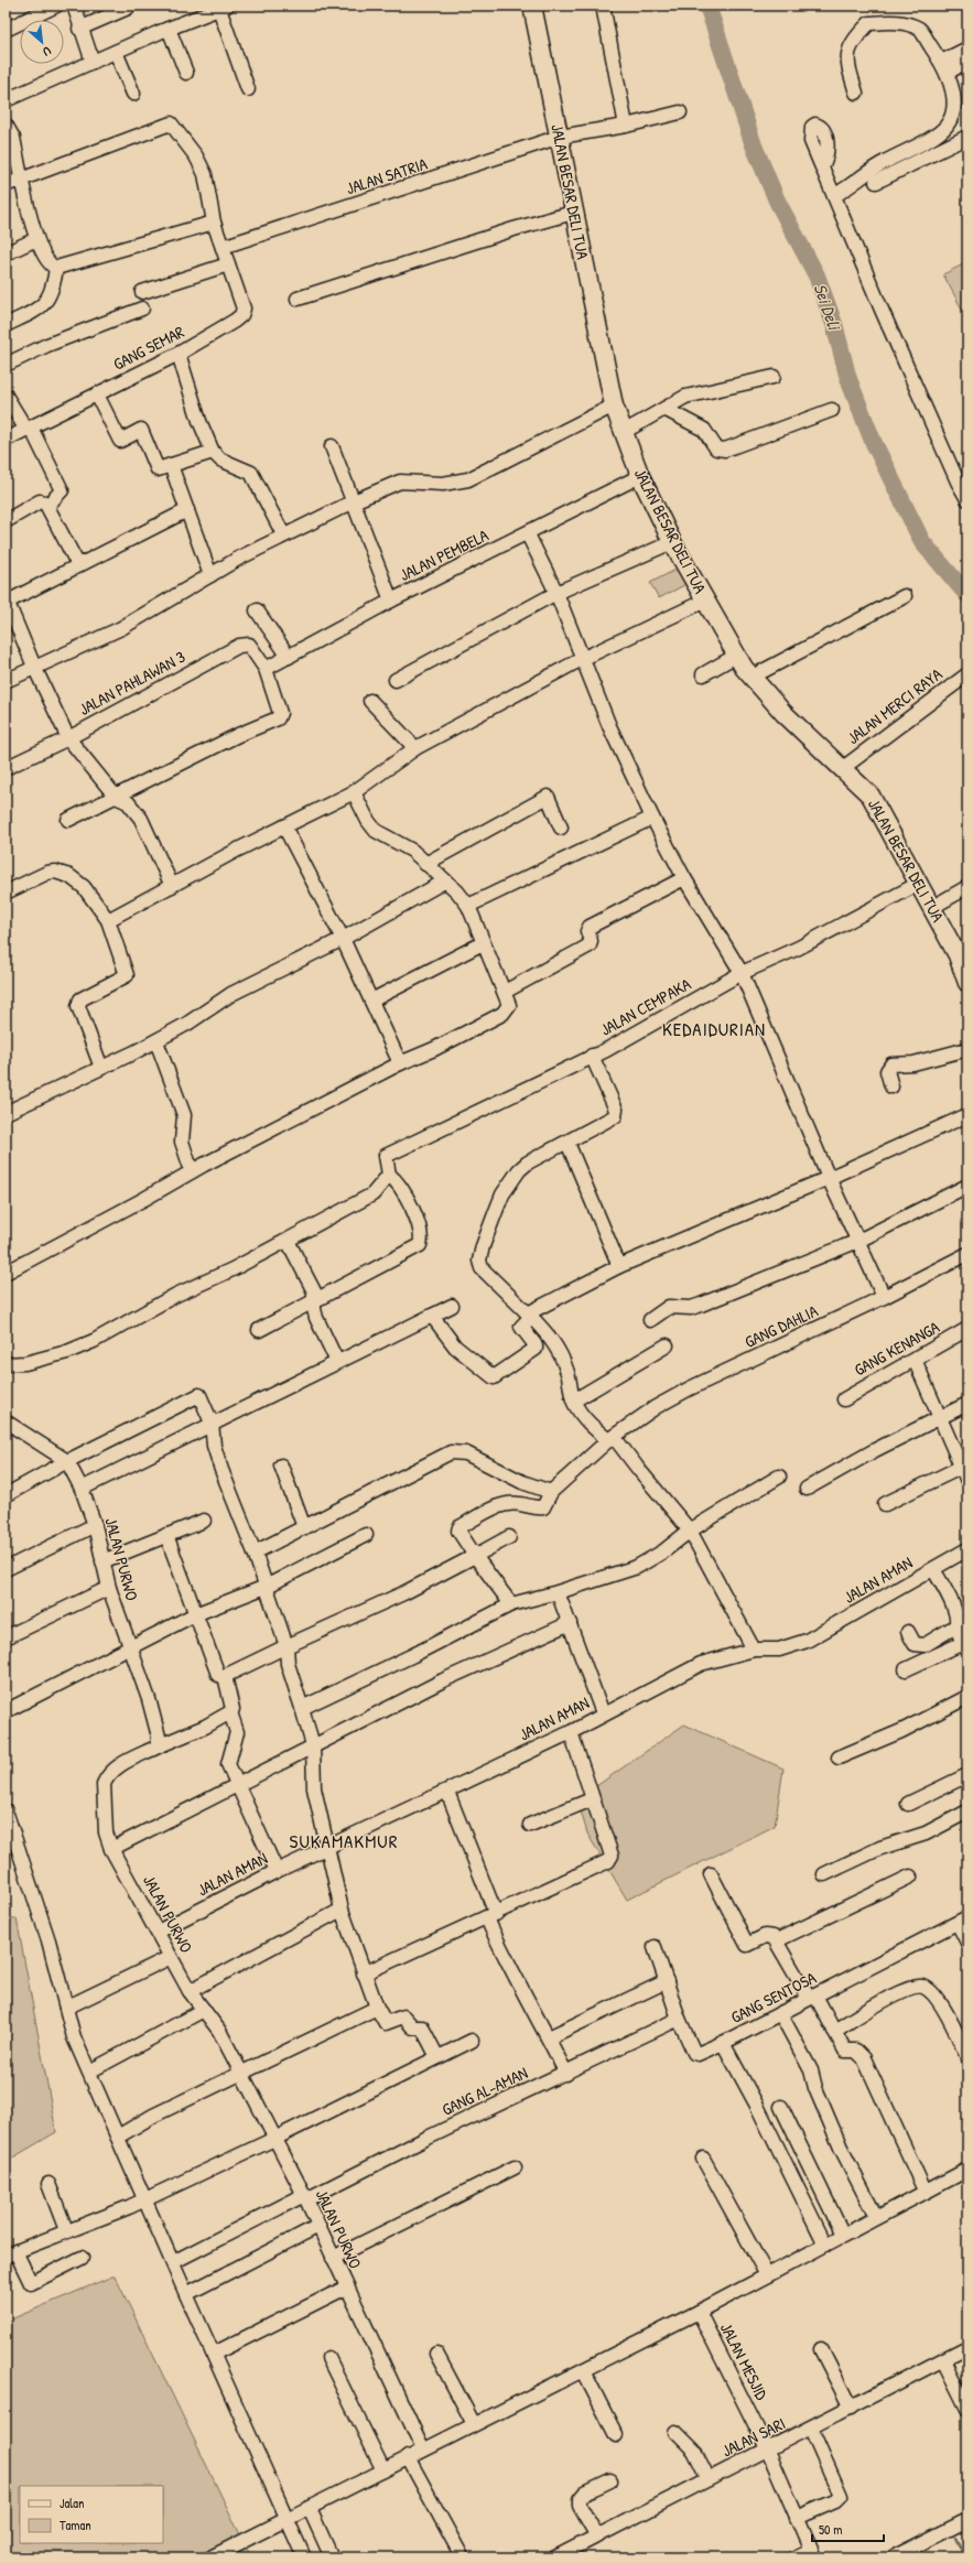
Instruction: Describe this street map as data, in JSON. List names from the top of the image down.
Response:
{
  "streets": {
    "main road": ["JALAN BESAR DELI TUA"],
    "street": [
      "JALAN SATRIA",
      "GANG SEMAR",
      "JALAN PEMBELA",
      "JALAN PAHLAWAN 3",
      "JALAN MERCI RAYA",
      "JALAN CEMPAKA",
      "GANG DAHLIA",
      "GANG KENANGA",
      "JALAN PURWO",
      "JALAN AMAN",
      "GANG SENTOSA",
      "GANG AL-AMAN",
      "JALAN MESJID",
      "JALAN SARI"
    ]
  },
  "crossings": [
    ["JALAN SATRIA", "JALAN BESAR DELI TUA"],
    ["JALAN SATRIA", "GANG SEMAR"],
    ["JALAN BESAR DELI TUA", "JALAN PEMBELA"],
    ["JALAN BESAR DELI TUA", "JALAN MERCI RAYA"],
    ["JALAN BESAR DELI TUA", "JALAN CEMPAKA"],
    ["JALAN PEMBELA", "JALAN PAHLAWAN 3"],
    ["JALAN PURWO", "JALAN AMAN"],
    ["JALAN PURWO", "GANG AL-AMAN"],
    ["GANG SENTOSA", "GANG AL-AMAN"],
    ["JALAN MESJID", "JALAN SARI"]
  ],
  "districts": ["KEDAIDURIAN", "SUKAMAKMUR"],
  "water": ["Sei Deli"],
  "legend": ["Jalan", "Taman"],
  "scale_bar": "50 m",
  "north": "bottom right"
}
